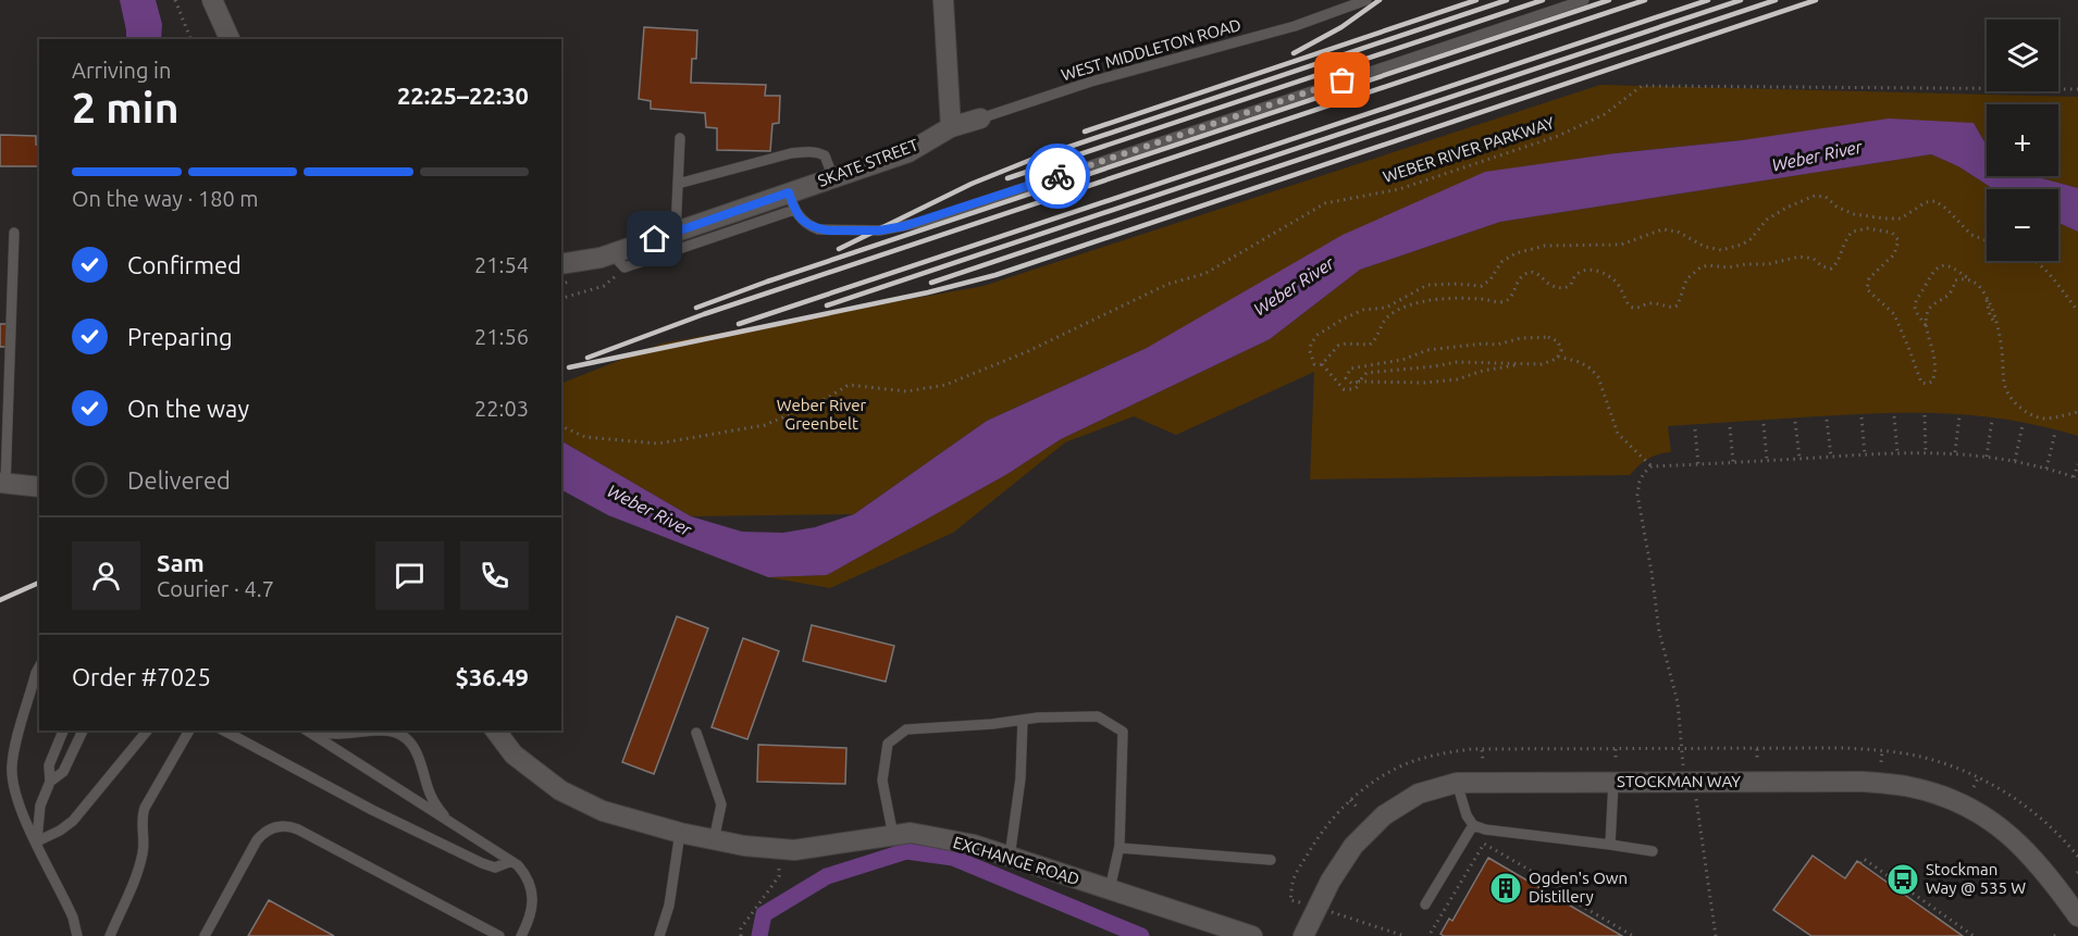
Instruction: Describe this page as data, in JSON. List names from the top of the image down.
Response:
{
  "streets": {
    "street": ["SKATE STREET", "STOCKMAN WAY", "EXCHANGE ROAD"],
    "lane": ["WEST MIDDLETON ROAD"],
    "path": ["WEBER RIVER PARKWAY"]
  },
  "crossings": [
    ["WEST MIDDLETON ROAD", "SKATE STREET"]
  ],
  "water": ["Weber River"],
  "parks": ["Weber River Greenbelt"],
  "places": {
    "bus stop": ["Stockman Way @ 535 W"],
    "building": ["Ogden's Own Distillery"]
  },
  "page": {
    "map_buttons": ["+", "−"],
    "heading": ["2 min", "Arriving in", "22:25–22:30"],
    "panel": [
      "Sam",
      "Courier · 4.7",
      "Order #7025",
      "$36.49"
    ],
    "bar": "On the way · 180 m",
    "list": [
      ["Confirmed", "21:54"],
      ["Preparing", "21:56"],
      ["On the way", "22:03"],
      "Delivered"
    ]
  }
}
